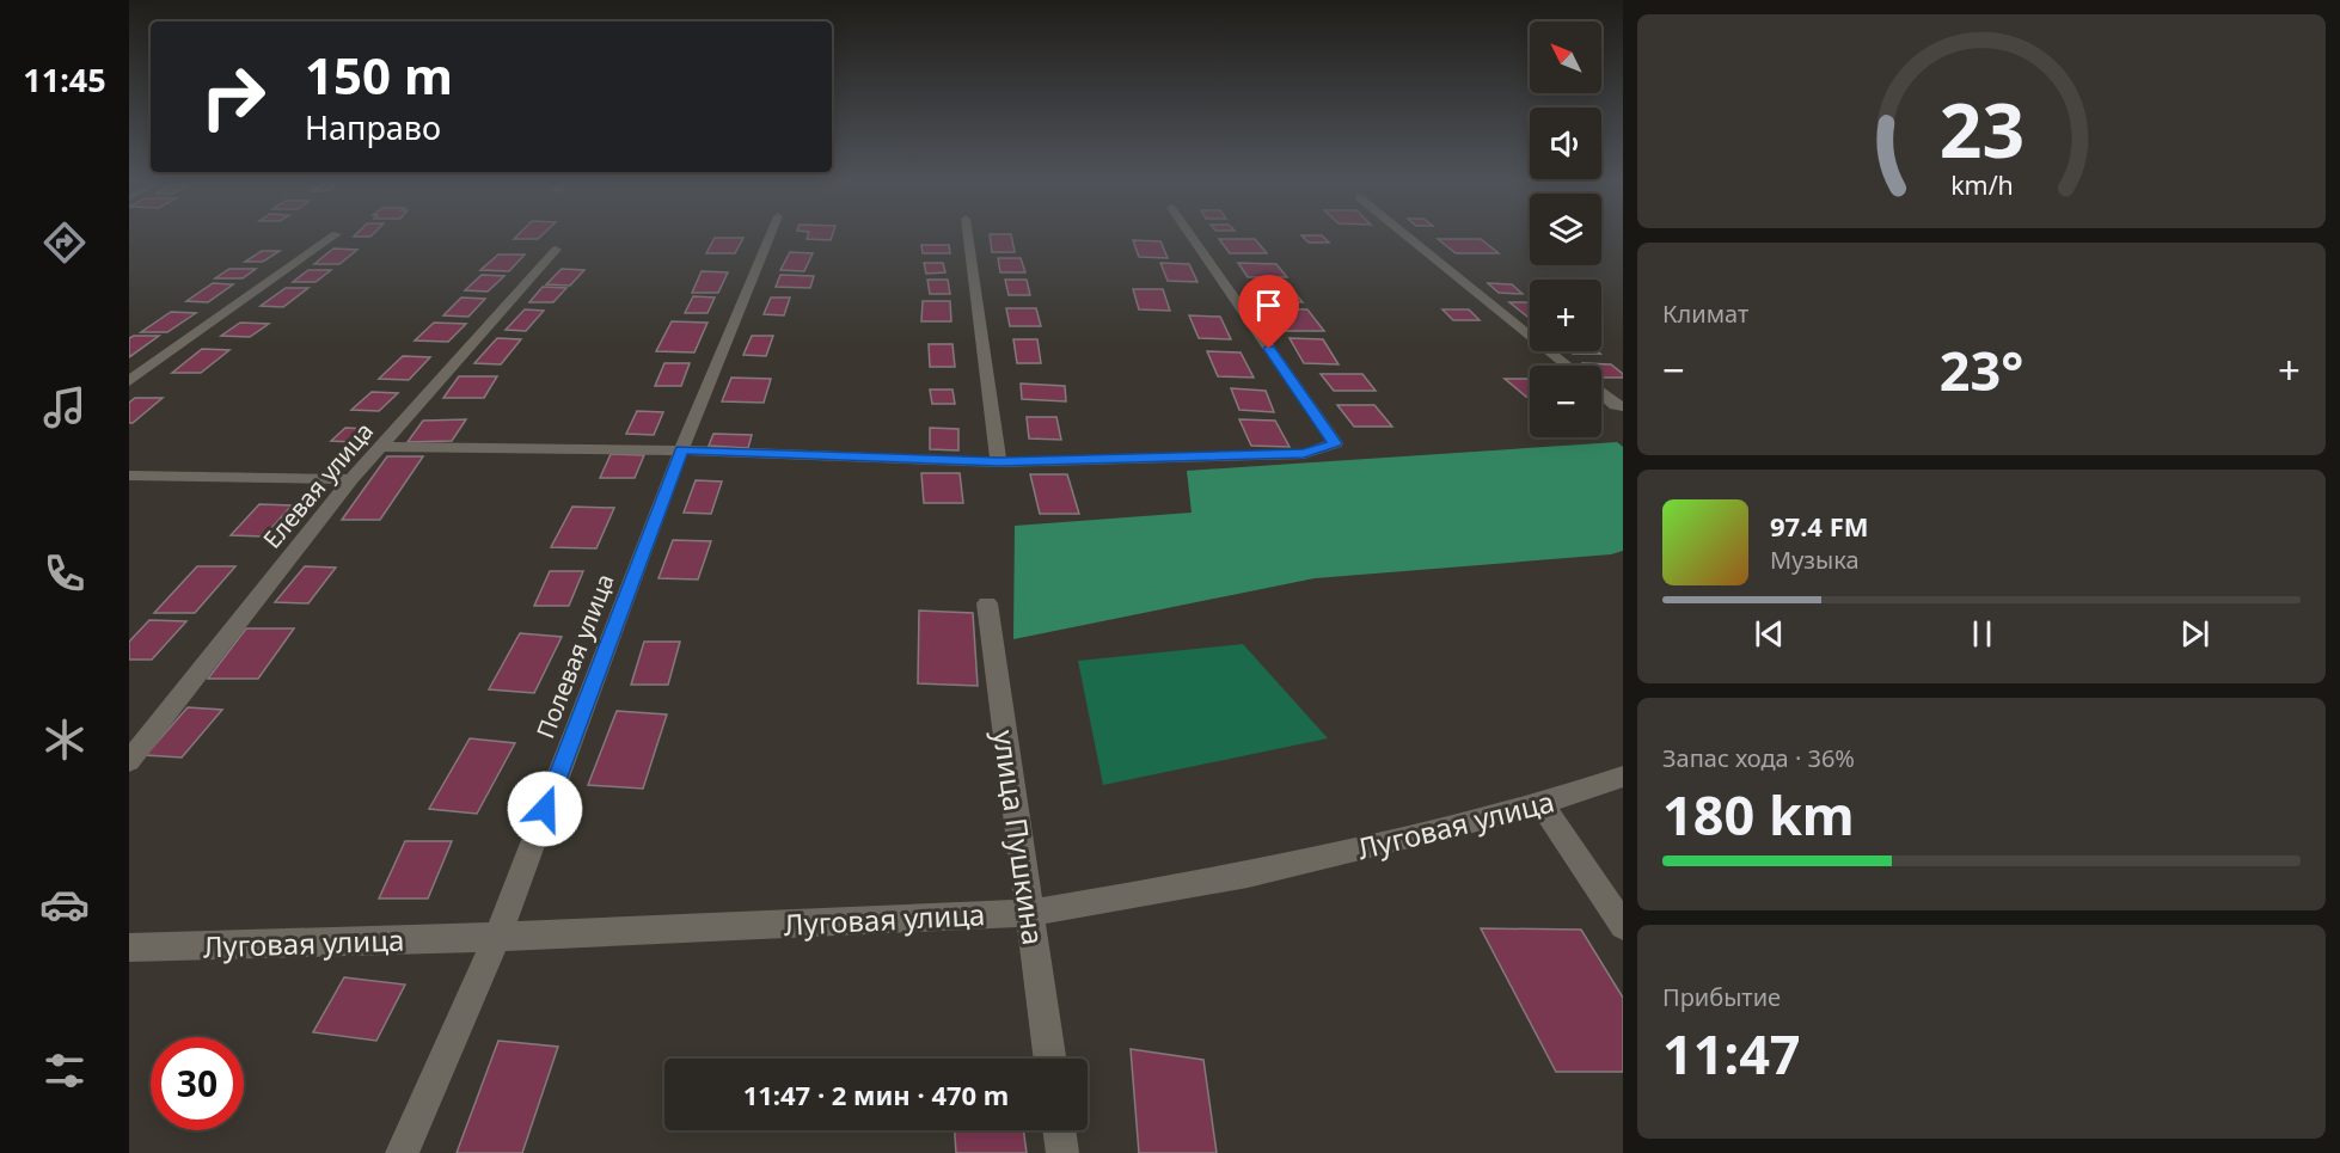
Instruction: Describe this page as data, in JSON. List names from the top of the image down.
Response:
{
  "streets": {
    "street": [
      "Елевая улица",
      "Полевая улица",
      "Луговая улица",
      "улица Пушкина"
    ]
  },
  "crossings": [
    ["Полевая улица", "Луговая улица"],
    ["Луговая улица", "улица Пушкина"]
  ],
  "north": "top left",
  "page": {
    "tabs": "11:45",
    "map_buttons": ["+", "−"],
    "turn": ["150 m", "Направо"],
    "tile": [
      "Климат",
      ["Запас хода · 36%", "180 km"],
      ["Прибытие", "11:47"]
    ],
    "heat": ["−", "23°", "+"],
    "song": ["97.4 FM", "Музыка"],
    "limit": "30",
    "trip": "11:47 · 2 мин · 470 m",
    "gauge": ["23", "km/h"]
  }
}
